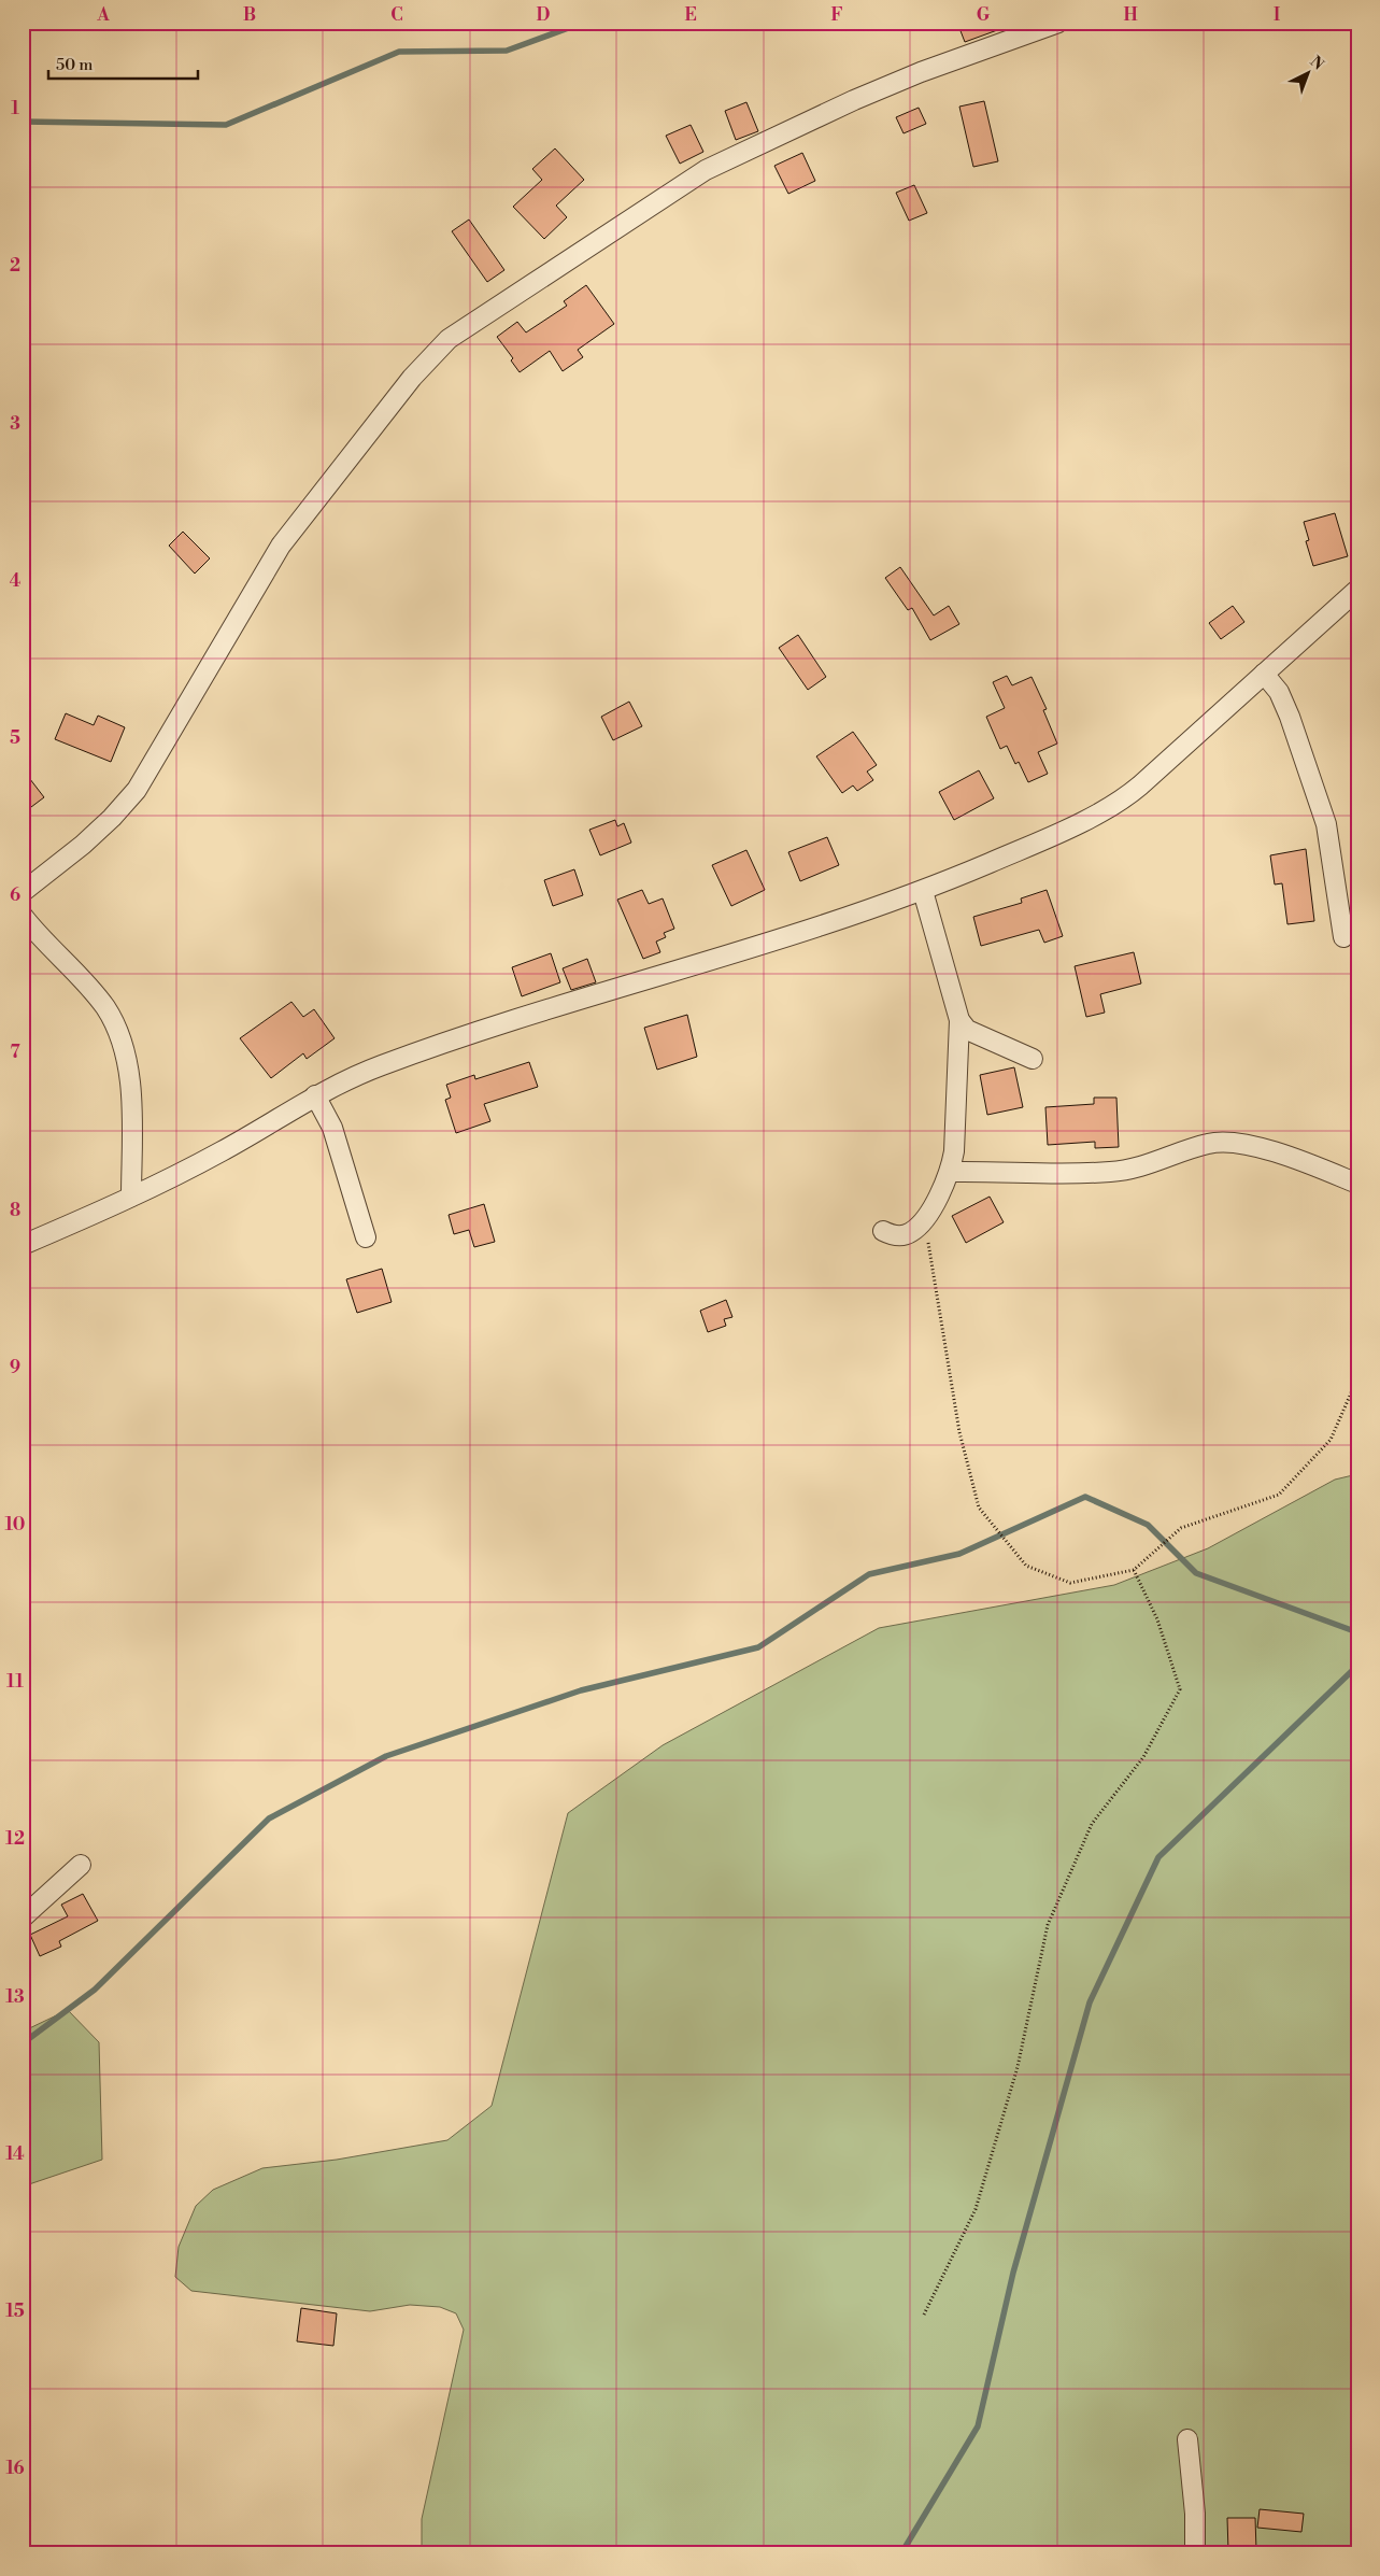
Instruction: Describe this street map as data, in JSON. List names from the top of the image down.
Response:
{
  "scale_bar": "50 m",
  "north": "top right",
  "grid": {
    "columns": [
      "A",
      "B",
      "C",
      "D",
      "E",
      "F",
      "G",
      "H",
      "I"
    ],
    "rows": [
      "1",
      "2",
      "3",
      "4",
      "5",
      "6",
      "7",
      "8",
      "9",
      "10",
      "11",
      "12",
      "13",
      "14",
      "15",
      "16"
    ]
  }
}
